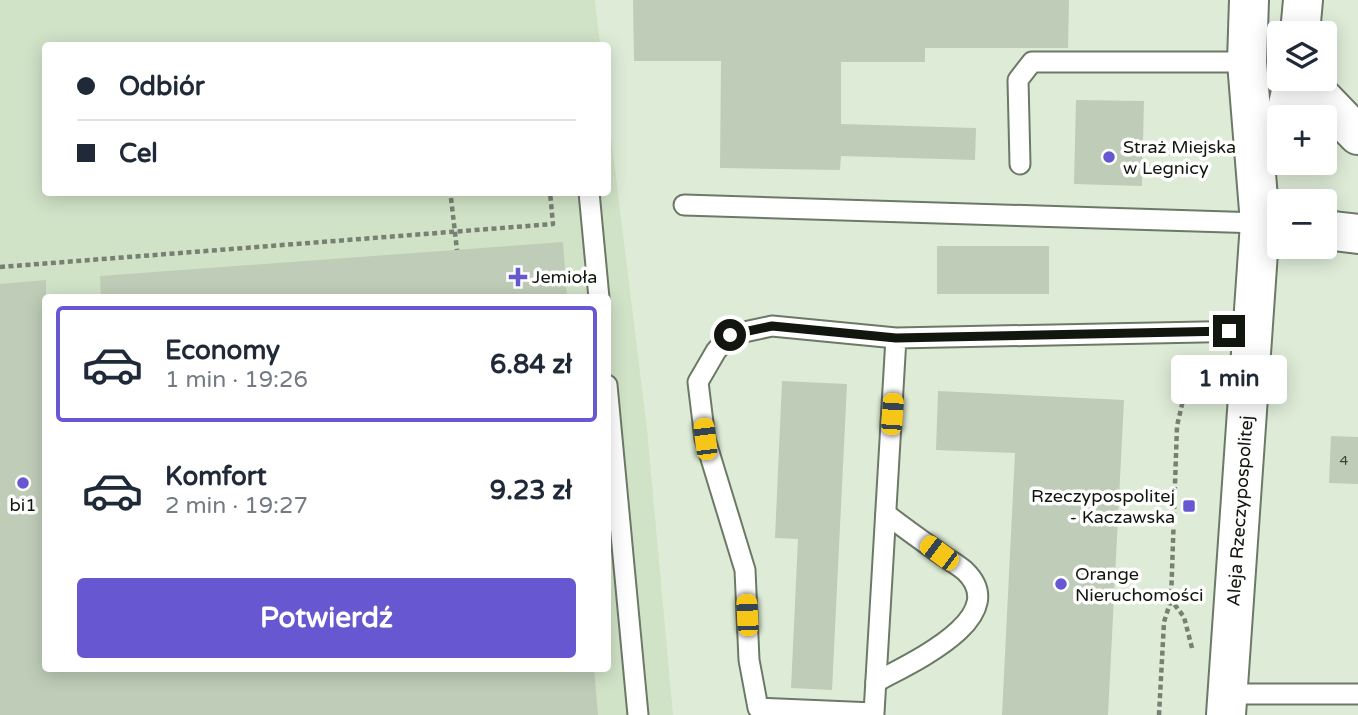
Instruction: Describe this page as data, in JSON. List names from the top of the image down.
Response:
{
  "streets": {
    "street": ["Aleja Rzeczypospolitej"]
  },
  "places": {
    "other": ["Straż Miejska w Legnicy", "bi1", "Orange Nieruchomości"],
    "health": ["Jemioła"],
    "transit": ["Rzeczypospolitej - Kaczawska"]
  },
  "house_numbers": ["4"],
  "page": {
    "map_buttons": ["+", "−"],
    "banner": ["Odbiór", "Cel"],
    "list": [
      {
        "name": "Economy",
        "note": "1 min · 19:26",
        "value": "6.84 zł"
      },
      {
        "name": "Komfort",
        "note": "2 min · 19:27",
        "value": "9.23 zł"
      }
    ],
    "bubble": "1 min",
    "buttons": "Potwierdź"
  }
}
